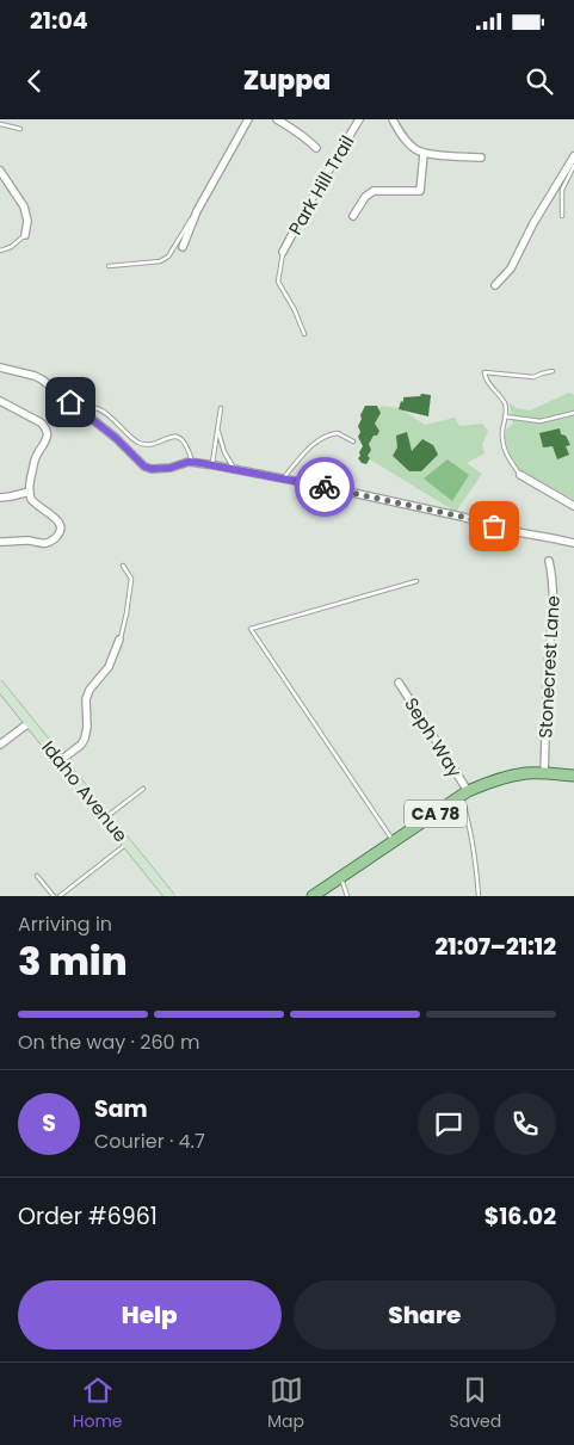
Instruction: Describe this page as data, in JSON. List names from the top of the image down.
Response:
{
  "streets": {
    "main road": ["CA 78"],
    "street": [
      "Park Hill Trail",
      "Stonecrest Lane",
      "Seph Way",
      "Idaho Avenue"
    ]
  },
  "crossings": [
    ["Stonecrest Lane", "CA 78"],
    ["Seph Way", "CA 78"]
  ],
  "page": {
    "status": "21:04",
    "header": "Zuppa",
    "heading": ["3 min", "Arriving in", "21:07–21:12"],
    "panel": [
      "Sam",
      "Courier · 4.7",
      "Order #6961",
      "$16.02"
    ],
    "bar": "On the way · 260 m",
    "round": "S",
    "buttons": ["Help", "Share"],
    "tabs": ["Home", "Map", "Saved"]
  }
}
